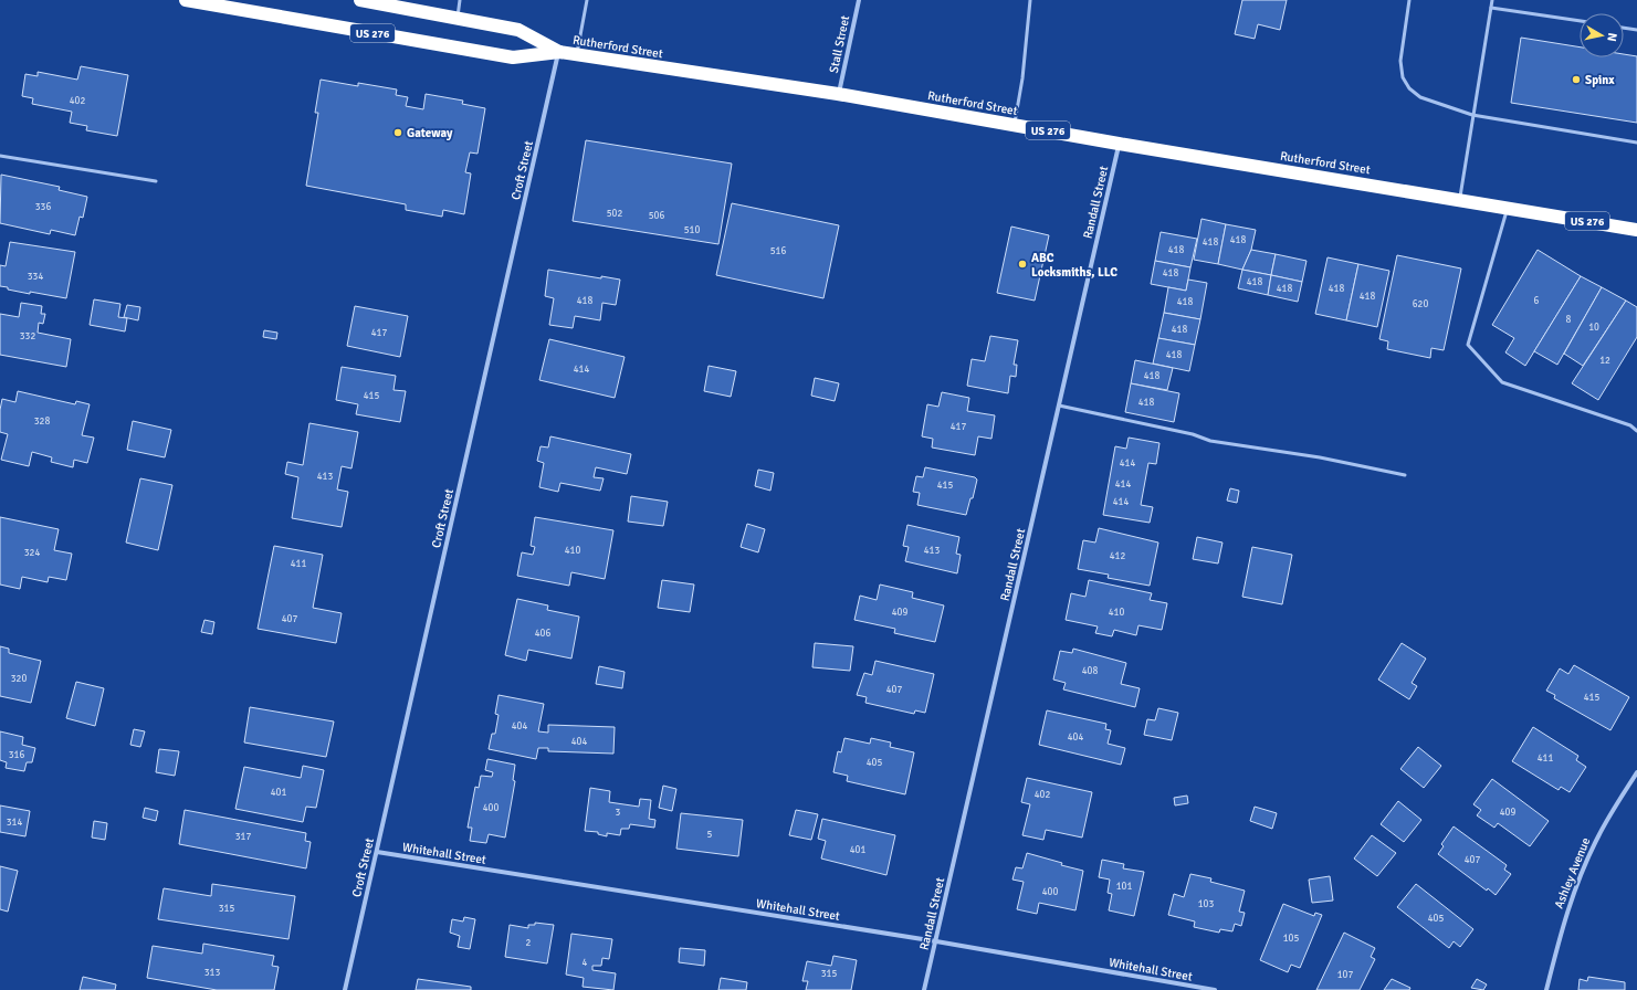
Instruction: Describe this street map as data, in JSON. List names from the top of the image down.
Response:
{
  "streets": {
    "highway": ["US 276", "Rutherford Street"],
    "street": [
      "Stall Street",
      "Croft Street",
      "Randall Street",
      "Whitehall Street",
      "Ashley Avenue"
    ]
  },
  "crossings": [
    ["Stall Street", "Rutherford Street"],
    ["Rutherford Street", "Croft Street"],
    ["Rutherford Street", "Randall Street"],
    ["Croft Street", "Whitehall Street"],
    ["Randall Street", "Whitehall Street"]
  ],
  "places": ["Spinx", "Gateway", "ABC Locksmiths, LLC"],
  "house_numbers": [
    "402",
    "336",
    "502",
    "506",
    "510",
    "418",
    "418",
    "418",
    "516",
    "418",
    "334",
    "418",
    "418",
    "418",
    "418",
    "418",
    "6",
    "418",
    "620",
    "8",
    "10",
    "418",
    "417",
    "332",
    "418",
    "12",
    "414",
    "418",
    "415",
    "418",
    "328",
    "417",
    "414",
    "413",
    "414",
    "415",
    "414",
    "410",
    "413",
    "324",
    "412",
    "411",
    "409",
    "410",
    "407",
    "406",
    "408",
    "320",
    "407",
    "415",
    "404",
    "404",
    "404",
    "316",
    "411",
    "405",
    "401",
    "402",
    "400",
    "3",
    "409",
    "314",
    "5",
    "317",
    "401",
    "407",
    "101",
    "400",
    "103",
    "315",
    "405",
    "105",
    "2",
    "4",
    "313",
    "315",
    "107"
  ],
  "north": "right"
}
